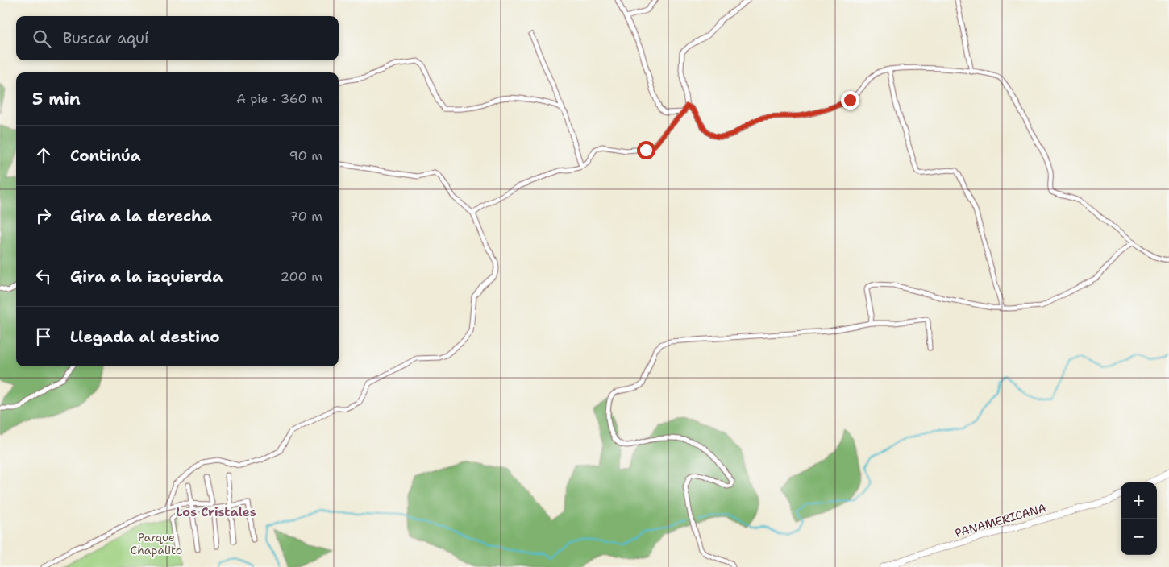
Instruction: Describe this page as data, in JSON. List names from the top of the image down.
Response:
{
  "streets": {
    "main road": ["PANAMERICANA"]
  },
  "districts": ["Los Cristales"],
  "parks": ["Parque Chapalito"],
  "page": {
    "search": "Buscar aquí",
    "heading": ["5 min", "A pie · 360 m"],
    "list": [
      ["Continúa", "90 m"],
      ["Gira a la derecha", "70 m"],
      ["Gira a la izquierda", "200 m"],
      "Llegada al destino"
    ],
    "map_buttons": ["+", "−"]
  }
}
